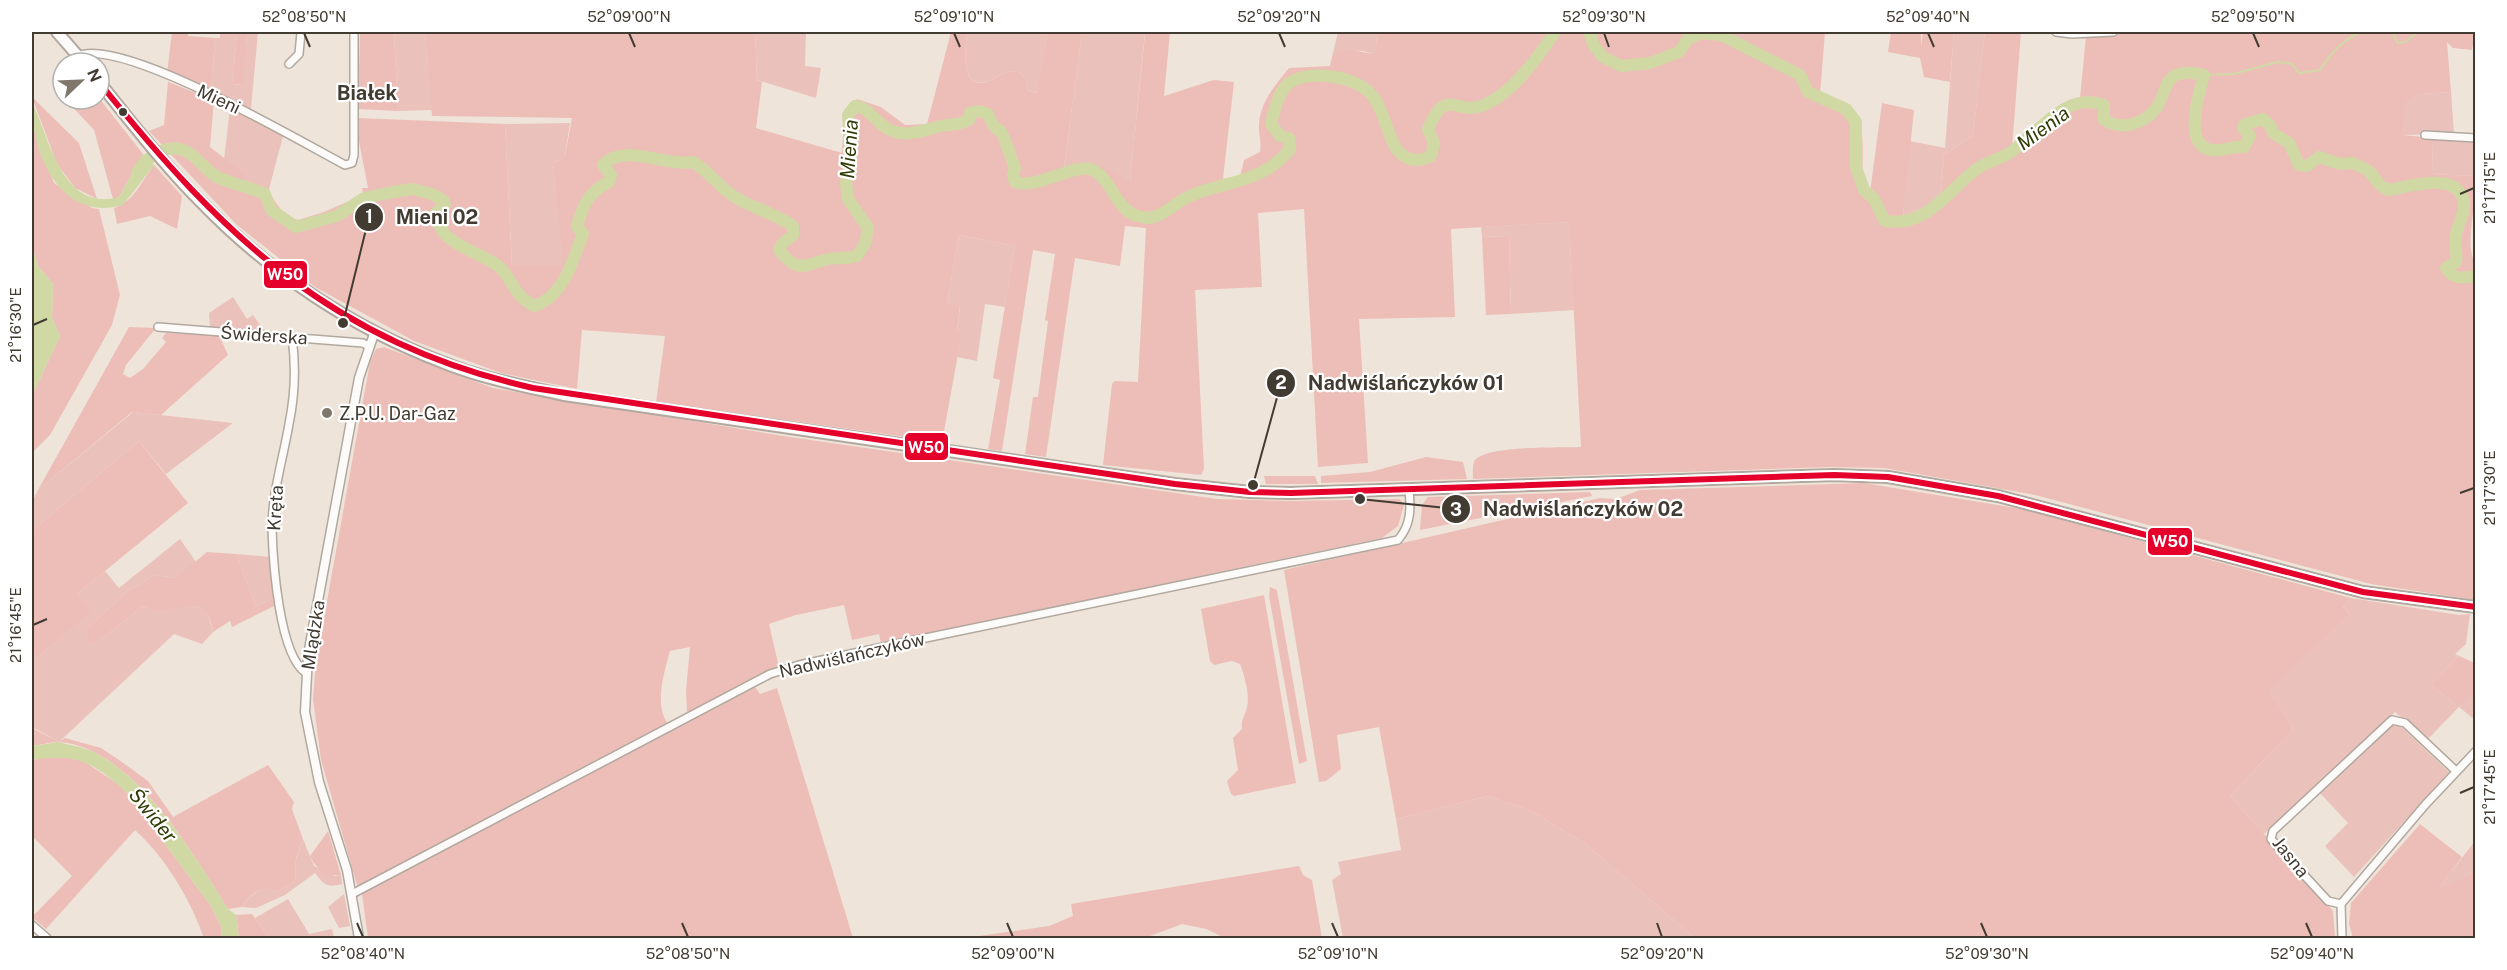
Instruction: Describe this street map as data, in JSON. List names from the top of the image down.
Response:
{
  "streets": {
    "street": [
      "Mieni",
      "Świderska",
      "Kręta",
      "Mlądzka",
      "Nadwiślańczyków",
      "Jasna"
    ]
  },
  "crossings": [
    ["Świderska", "Kręta"],
    ["Świderska", "Mlądzka"],
    ["Kręta", "Mlądzka"],
    ["Mlądzka", "Nadwiślańczyków"]
  ],
  "districts": ["Białek"],
  "water": ["Mienia", "Świder"],
  "places": [
    "Mieni 02",
    "Z.P.U. Dar-Gaz",
    "Nadwiślańczyków 01",
    "Nadwiślańczyków 02"
  ],
  "lines": ["transit line W50"],
  "north": "top right",
  "coordinates": [
    "52°08'50\"N",
    "52°09'00\"N",
    "52°09'10\"N",
    "52°09'20\"N",
    "52°09'30\"N",
    "52°09'40\"N",
    "52°09'50\"N",
    "21°17'15\"E",
    "21°16'30\"E",
    "21°17'30\"E",
    "21°16'45\"E",
    "21°17'45\"E",
    "52°08'40\"N"
  ]
}
